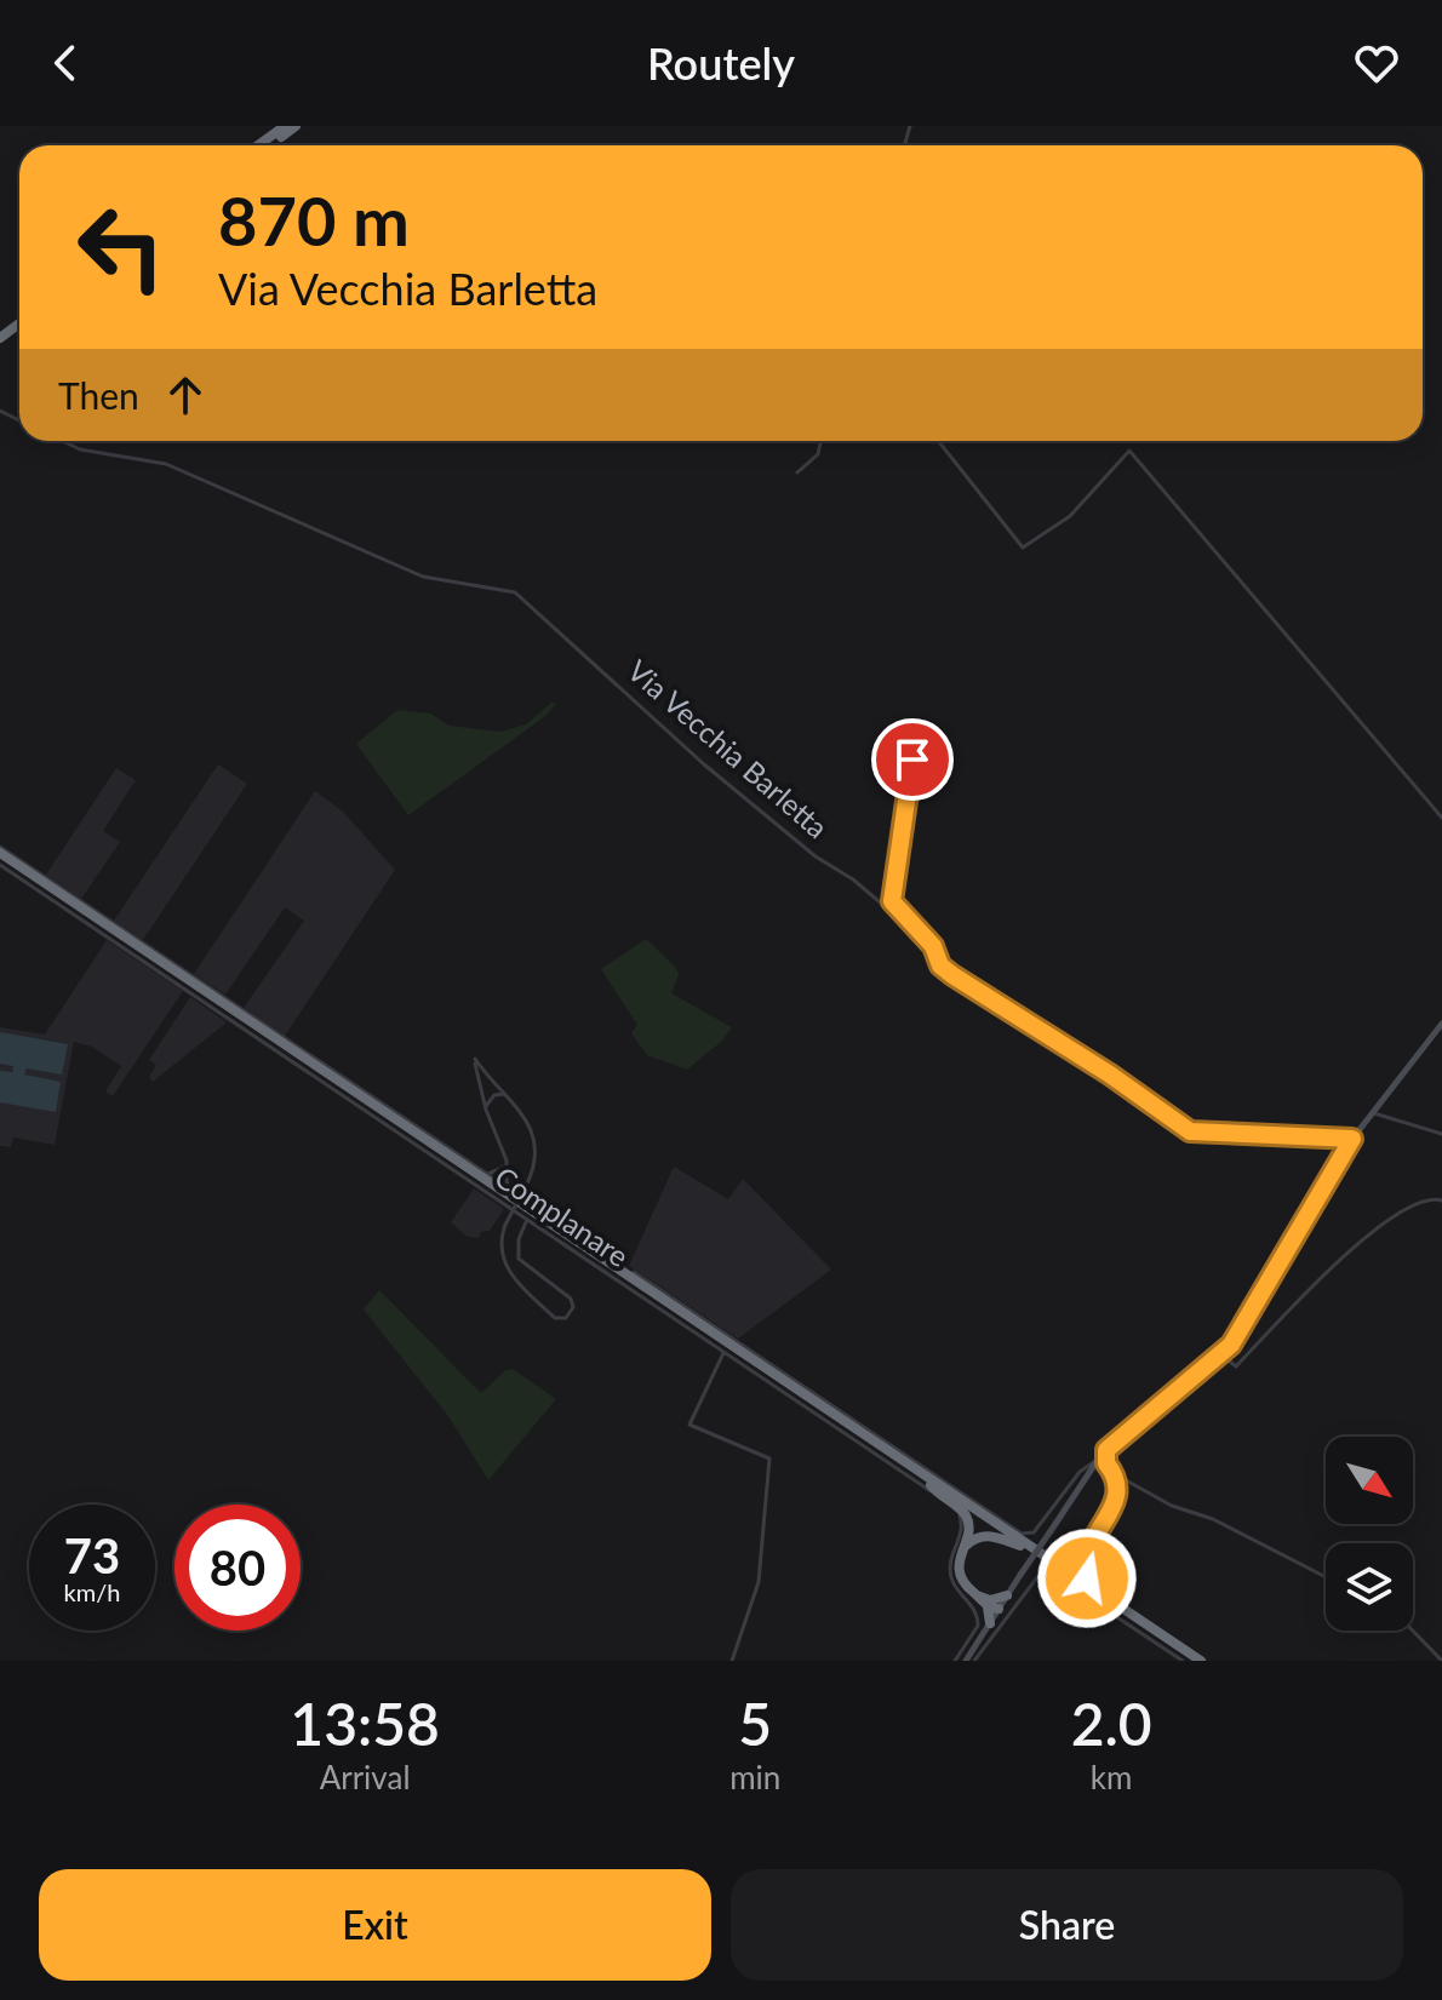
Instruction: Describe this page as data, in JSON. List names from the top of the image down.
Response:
{
  "streets": {
    "street": ["Via Vecchia Barletta", "Complanare"]
  },
  "north": "bottom right",
  "page": {
    "header": "Routely",
    "turn": ["870 m", "Via Vecchia Barletta"],
    "then": "Then",
    "speed": "73 km/h",
    "limit": "80",
    "eta": [
      "13:58",
      "Arrival",
      "5",
      "min",
      "2.0",
      "km"
    ],
    "buttons": ["Exit", "Share"]
  }
}
